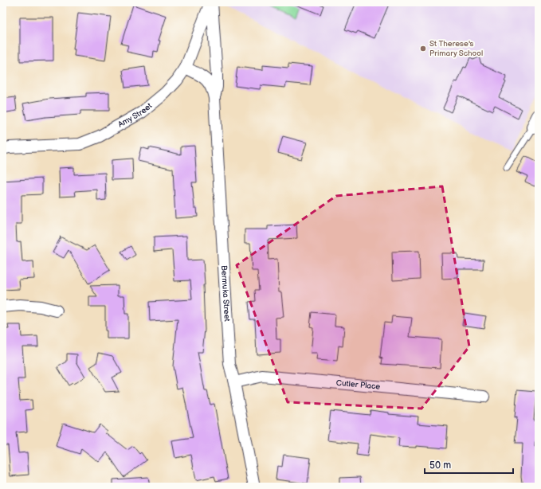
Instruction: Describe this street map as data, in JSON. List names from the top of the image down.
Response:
{
  "streets": {
    "street": ["Amy Street", "Bermuka Street", "Cutler Place"]
  },
  "crossings": [
    ["Amy Street", "Bermuka Street"],
    ["Bermuka Street", "Cutler Place"]
  ],
  "places": ["St Therese's Primary School"],
  "scale_bar": "50 m"
}
